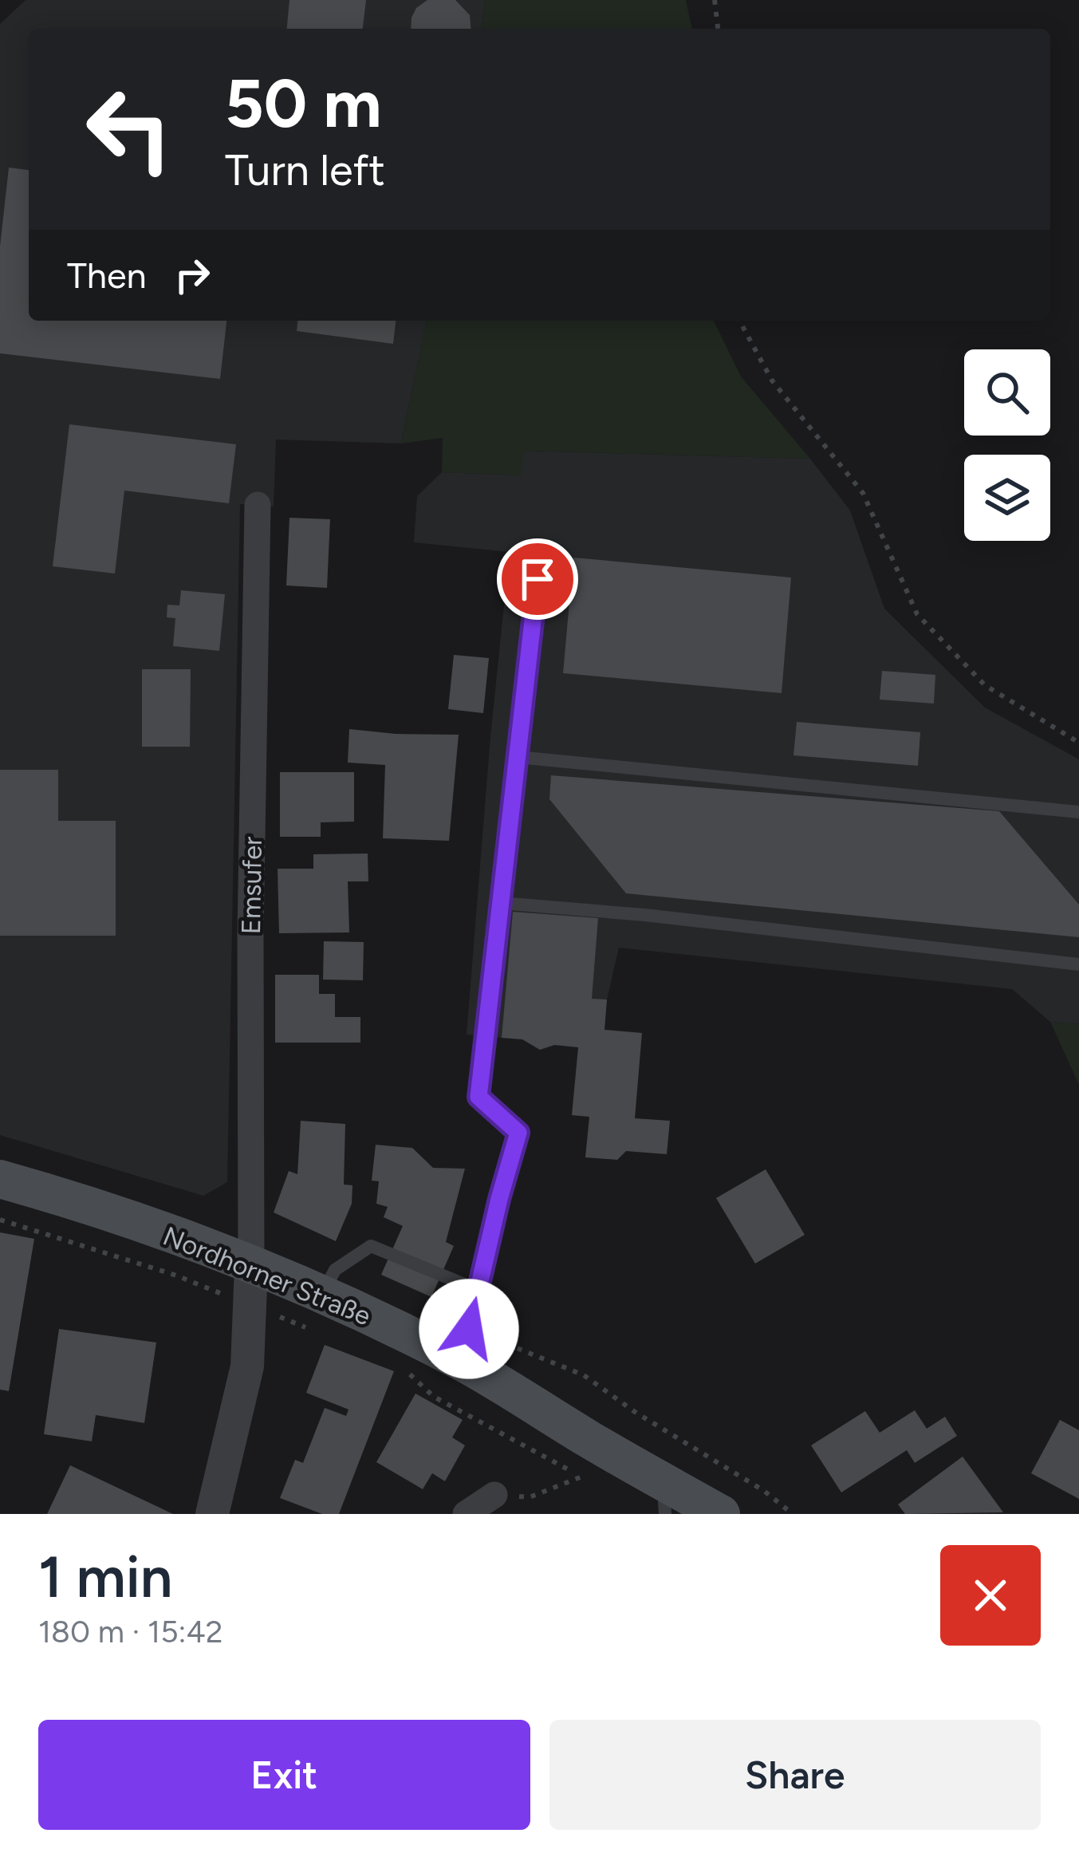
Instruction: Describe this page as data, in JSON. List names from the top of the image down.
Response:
{
  "streets": {
    "main road": ["Nordhorner Straße"],
    "street": ["Emsufer"]
  },
  "crossings": [
    ["Emsufer", "Nordhorner Straße"]
  ],
  "page": {
    "turn": ["50 m", "Turn left"],
    "then": "Then",
    "heading": ["1 min", "180 m · 15:42"],
    "buttons": ["Exit", "Share"]
  }
}
